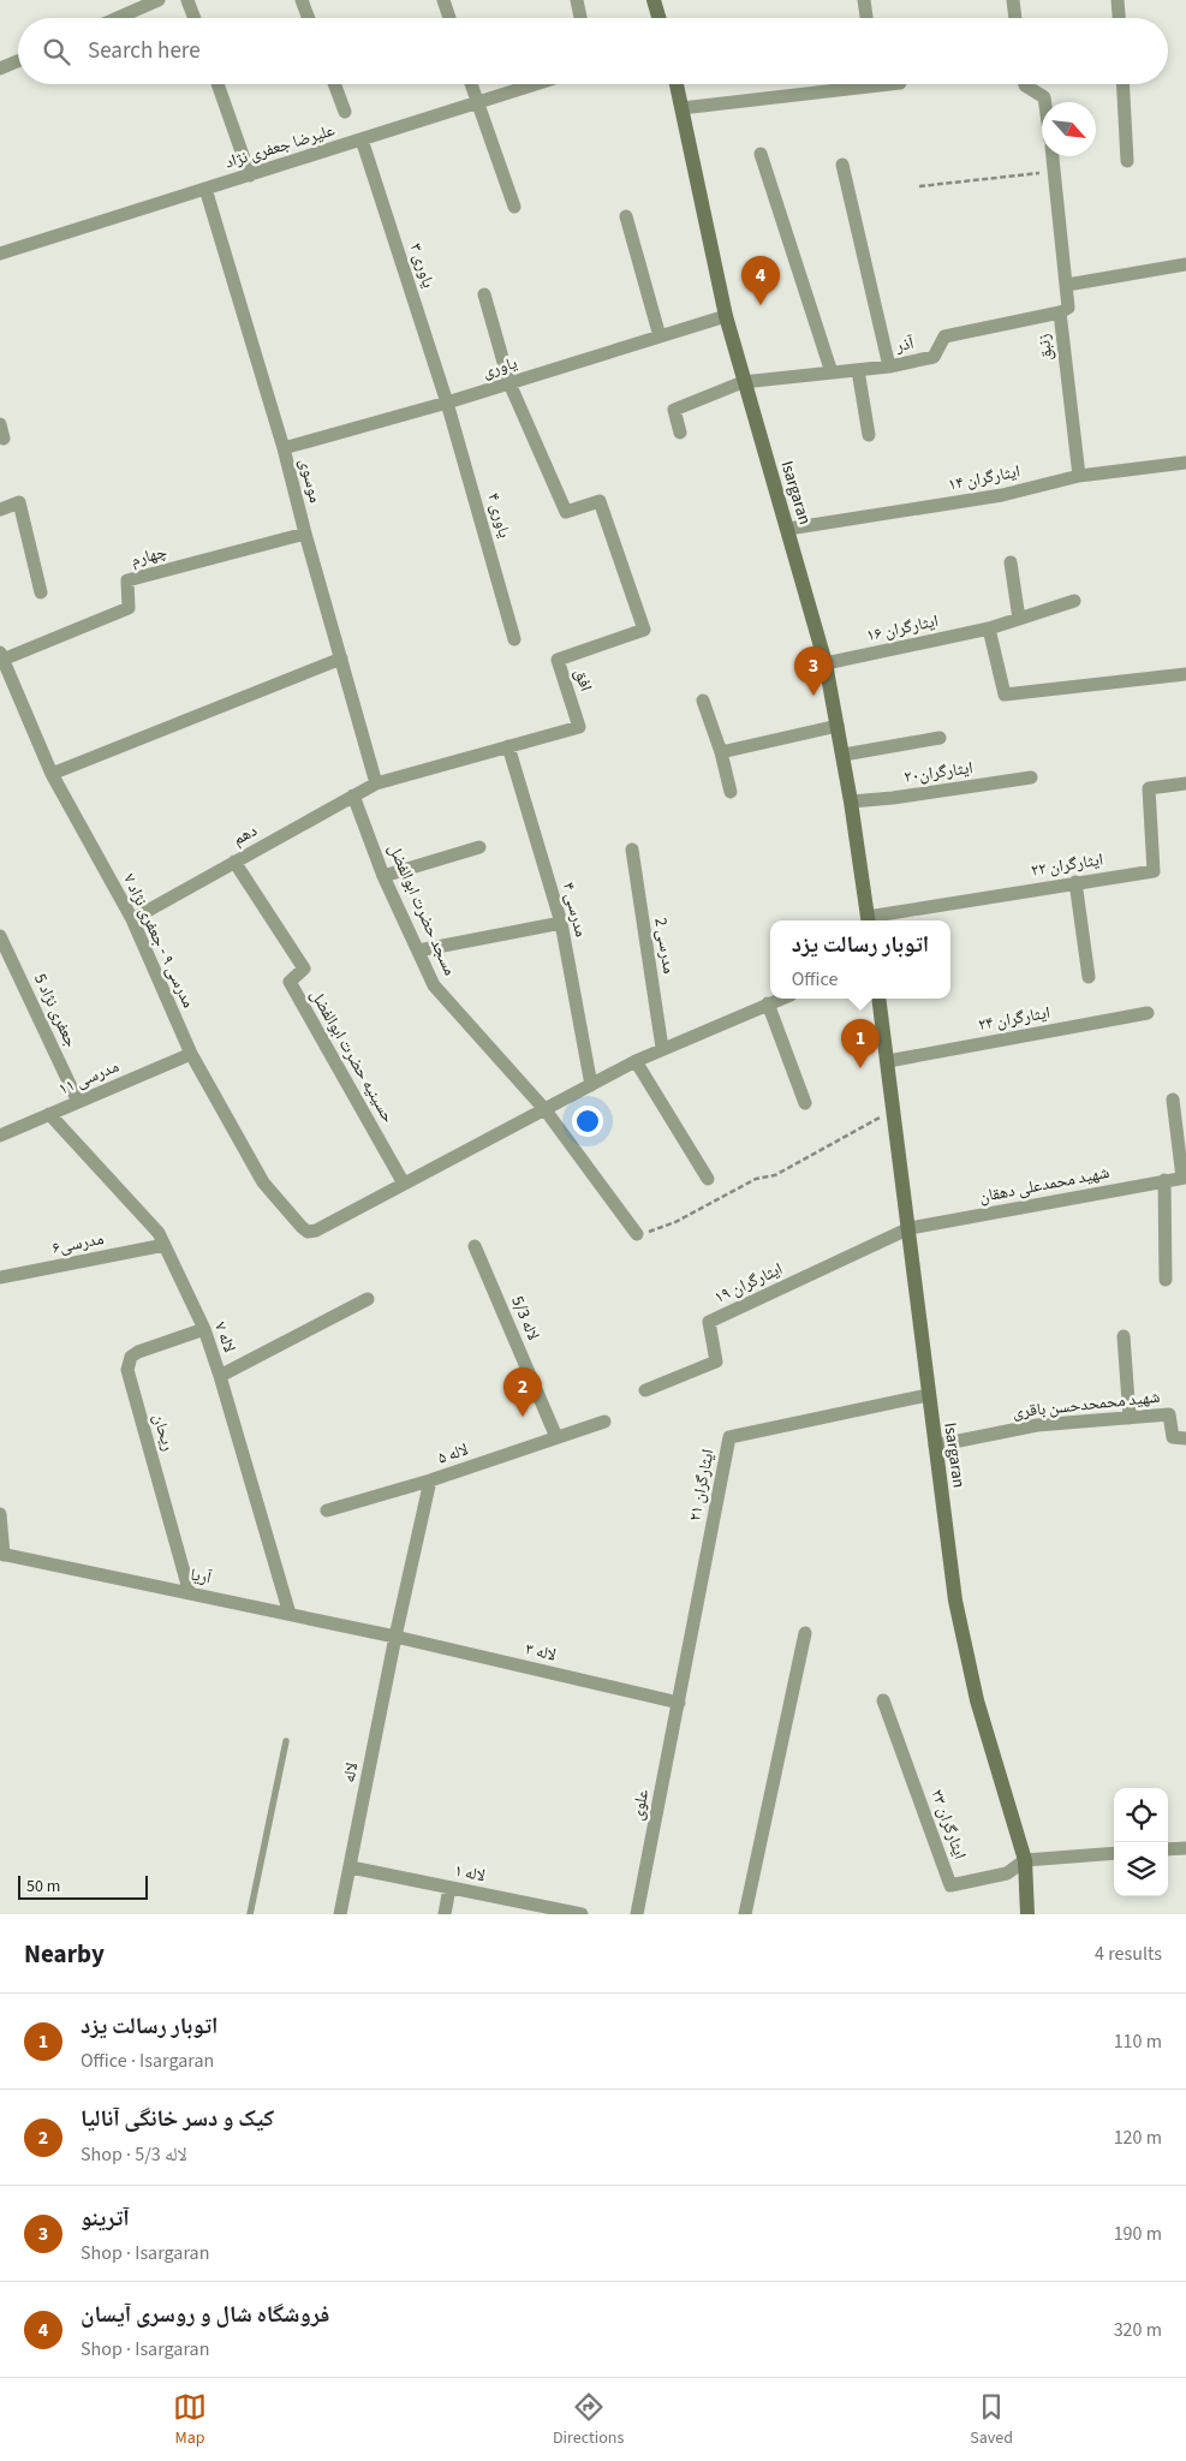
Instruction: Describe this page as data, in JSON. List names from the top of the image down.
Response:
{
  "streets": {
    "main road": ["Isargaran"],
    "street": [
      "علیرضا جعفری نژاد",
      "یاوری ۳",
      "آذر",
      "زنبق",
      "یاوری",
      "ایثارگران ۱۴",
      "موسوی",
      "یاوری ۴",
      "چهارم",
      "ایثارگران ۱۶",
      "افق",
      "۲۰ایثارگران",
      "دهم",
      "ایثارگران ۲۲",
      "مسجد حضرت ابوالفضل",
      "مدرسی ۴",
      "مدرسی ۹ - جعفری نژاد ۷",
      "مدرسی 2",
      "جعفری نژاد 5",
      "ایثارگران ۲۴",
      "حسینیه حضرت ابوالفضل",
      "مدرسی ۱۱",
      "شهید محمدعلی دهقان",
      "مدرسی۶",
      "ایثارگران ۱‍۹",
      "لاله 5/3",
      "لاله ۷",
      "شهید محمحدحسن باقری",
      "ریحان",
      "لاله ۵",
      "ایثارگران ۲۱",
      "آریا",
      "لاله ۳",
      "لاله",
      "علوی",
      "ایثارگران ۲۳",
      "لاله ۱"
    ]
  },
  "crossings": [
    ["علیرضا جعفری نژاد", "یاوری ۳"],
    ["علیرضا جعفری نژاد", "موسوی"],
    ["یاوری ۳", "یاوری"],
    ["یاوری ۳", "یاوری ۴"],
    ["آذر", "زنبق"],
    ["آذر", "Isargaran"],
    ["زنبق", "ایثارگران ۱۴"],
    ["یاوری", "موسوی"],
    ["یاوری", "Isargaran"],
    ["یاوری", "یاوری ۴"],
    ["یاوری", "افق"],
    ["ایثارگران ۱۴", "Isargaran"],
    ["موسوی", "چهارم"],
    ["موسوی", "افق"],
    ["موسوی", "دهم"],
    ["Isargaran", "ایثارگران ۱۶"],
    ["Isargaran", "۲۰ایثارگران"],
    ["Isargaran", "ایثارگران ۲۲"],
    ["Isargaran", "ایثارگران ۲۴"],
    ["Isargaran", "شهید محمدعلی دهقان"],
    ["Isargaran", "ایثارگران ۱‍۹"],
    ["Isargaran", "شهید محمحدحسن باقری"],
    ["Isargaran", "ایثارگران ۲۱"],
    ["Isargaran", "ایثارگران ۲۳"],
    ["چهارم", "مدرسی ۹ - جعفری نژاد ۷"],
    ["افق", "دهم"],
    ["افق", "مدرسی ۴"],
    ["دهم", "مسجد حضرت ابوالفضل"],
    ["دهم", "مدرسی ۹ - جعفری نژاد ۷"],
    ["دهم", "حسینیه حضرت ابوالفضل"],
    ["مدرسی ۹ - جعفری نژاد ۷", "حسینیه حضرت ابوالفضل"],
    ["مدرسی ۹ - جعفری نژاد ۷", "مدرسی ۱۱"],
    ["جعفری نژاد 5", "مدرسی ۱۱"],
    ["مدرسی ۱۱", "لاله ۷"],
    ["شهید محمدعلی دهقان", "ایثارگران ۱‍۹"],
    ["مدرسی۶", "لاله ۷"],
    ["لاله 5/3", "لاله ۵"],
    ["لاله ۷", "ریحان"],
    ["لاله ۷", "آریا"],
    ["ریحان", "آریا"],
    ["لاله ۵", "آریا"],
    ["لاله ۵", "لاله ۳"],
    ["لاله ۵", "لاله"],
    ["ایثارگران ۲۱", "لاله ۳"],
    ["ایثارگران ۲۱", "علوی"],
    ["آریا", "لاله ۳"],
    ["آریا", "لاله"],
    ["لاله ۳", "لاله"],
    ["لاله ۳", "علوی"],
    ["لاله", "لاله ۱"]
  ],
  "scale_bar": "50 m",
  "north": "bottom right",
  "page": {
    "search": "Search here",
    "pins": [
      "4",
      "3",
      "1",
      "2"
    ],
    "popup": ["اتوبار رسالت یزد", "Office"],
    "scale": "50 m",
    "heading": ["Nearby", "4 results"],
    "list": [
      {
        "mark": "1",
        "name": "اتوبار رسالت یزد",
        "note": "Office · Isargaran",
        "value": "110 m"
      },
      {
        "mark": "2",
        "name": "کیک و دسر خانگی آنالیا",
        "note": "Shop · لاله 5/3",
        "value": "120 m"
      },
      {
        "mark": "3",
        "name": "آترینو",
        "note": "Shop · Isargaran",
        "value": "190 m"
      },
      {
        "mark": "4",
        "name": "فروشگاه شال و روسری آیسان",
        "note": "Shop · Isargaran",
        "value": "320 m"
      }
    ],
    "nav": ["Map", "Directions", "Saved"]
  }
}
